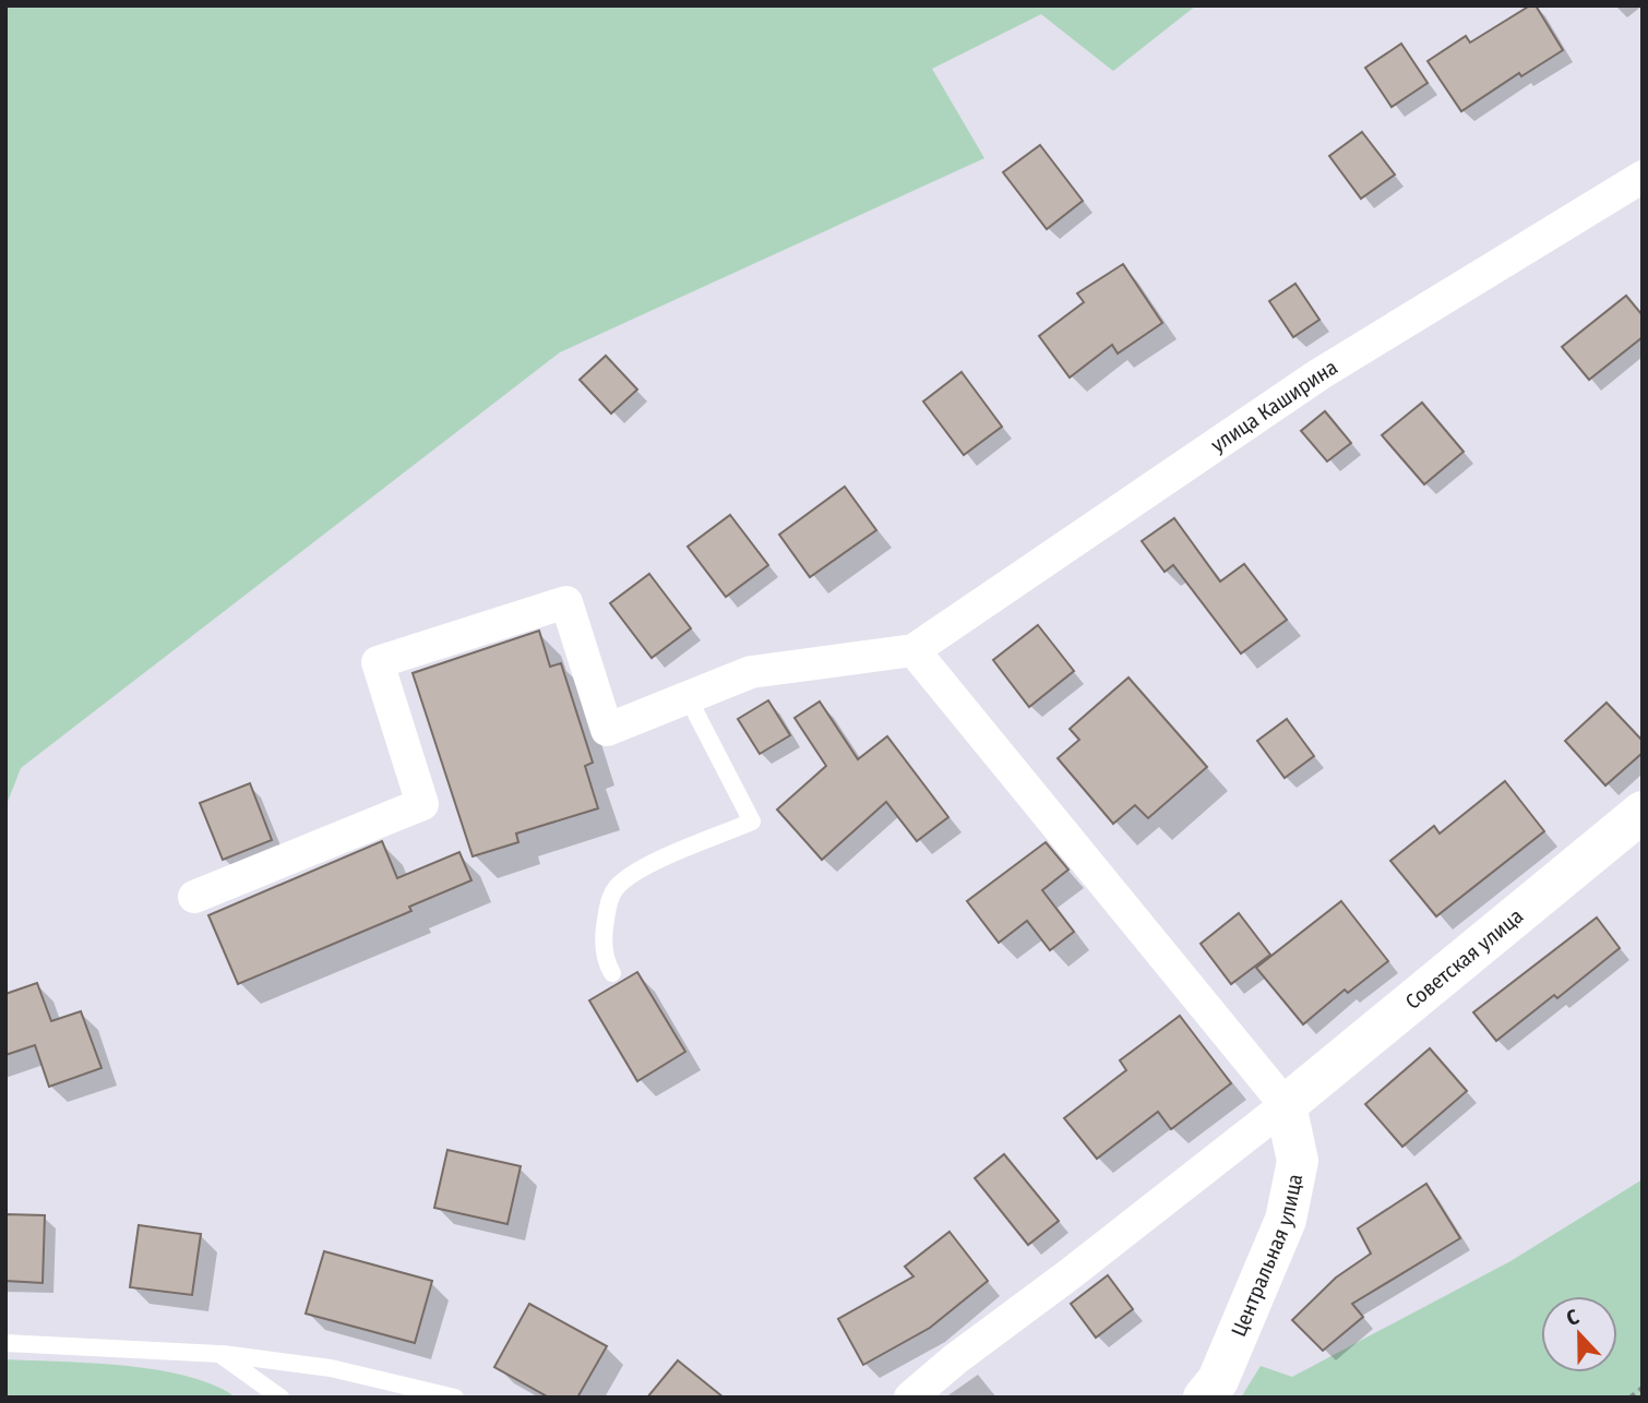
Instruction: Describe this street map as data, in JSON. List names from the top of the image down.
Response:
{
  "streets": {
    "street": ["улица Каширина", "Советская улица", "Центральная улица"]
  },
  "crossings": [
    ["Советская улица", "Центральная улица"]
  ],
  "north": "top"
}
